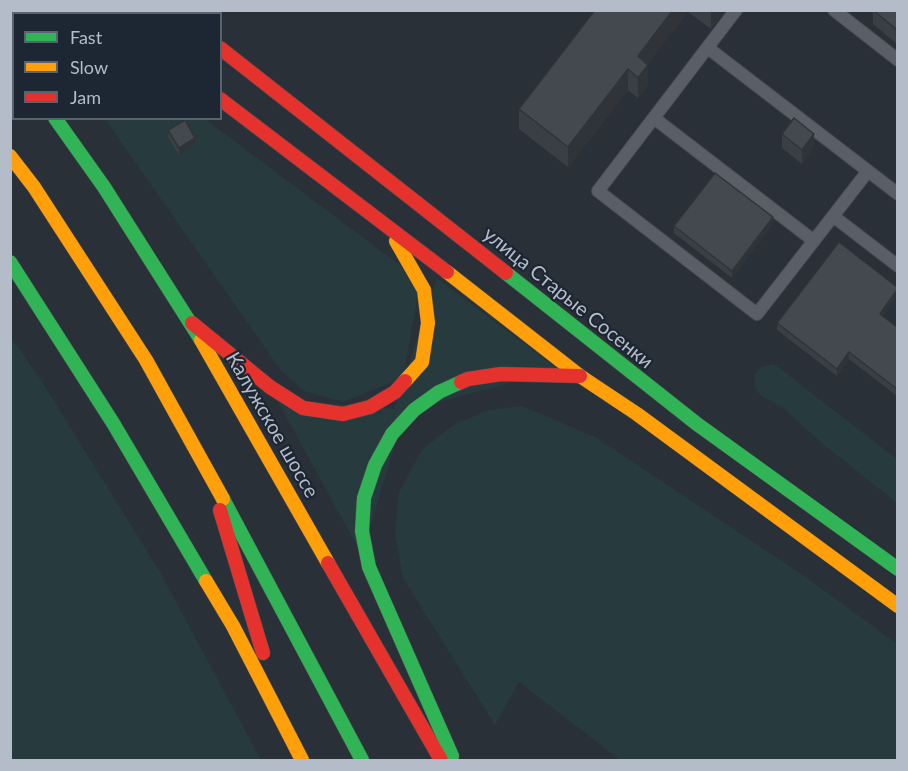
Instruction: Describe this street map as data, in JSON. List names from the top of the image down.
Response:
{
  "streets": {
    "main road": ["улица Старые Сосенки", "Калужское шоссе"]
  },
  "legend": ["Fast", "Slow", "Jam"]
}
